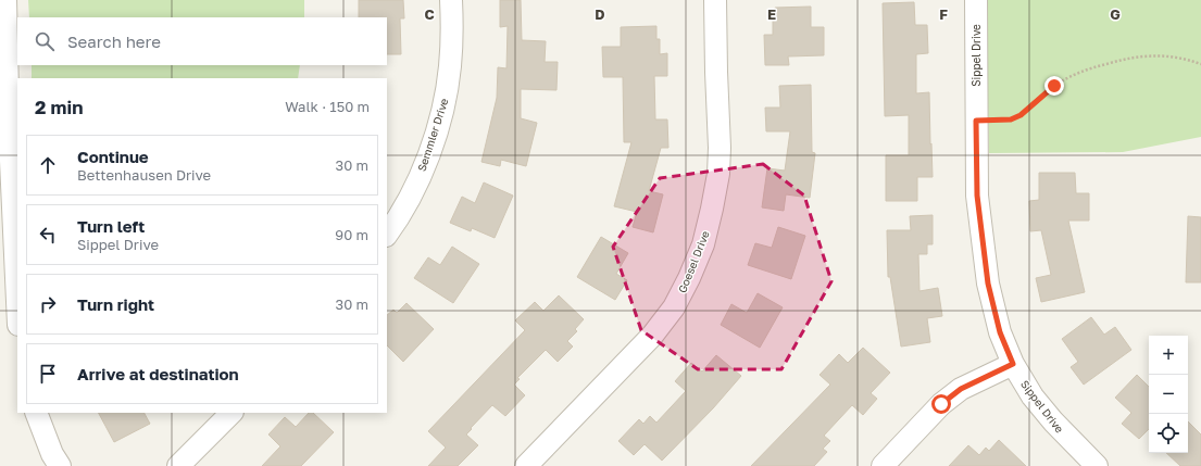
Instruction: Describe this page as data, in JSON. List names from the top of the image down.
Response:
{
  "streets": {
    "street": ["Sippel Drive", "Semmler Drive", "Goesel Drive"]
  },
  "page": {
    "search": "Search here",
    "heading": ["2 min", "Walk · 150 m"],
    "list": [
      ["Continue", "Bettenhausen Drive", "30 m"],
      ["Turn left", "Sippel Drive", "90 m"],
      ["Turn right", "30 m"],
      "Arrive at destination"
    ],
    "map_buttons": ["+", "−"]
  },
  "grid": {
    "columns": [
      "C",
      "D",
      "E",
      "F",
      "G"
    ]
  }
}
